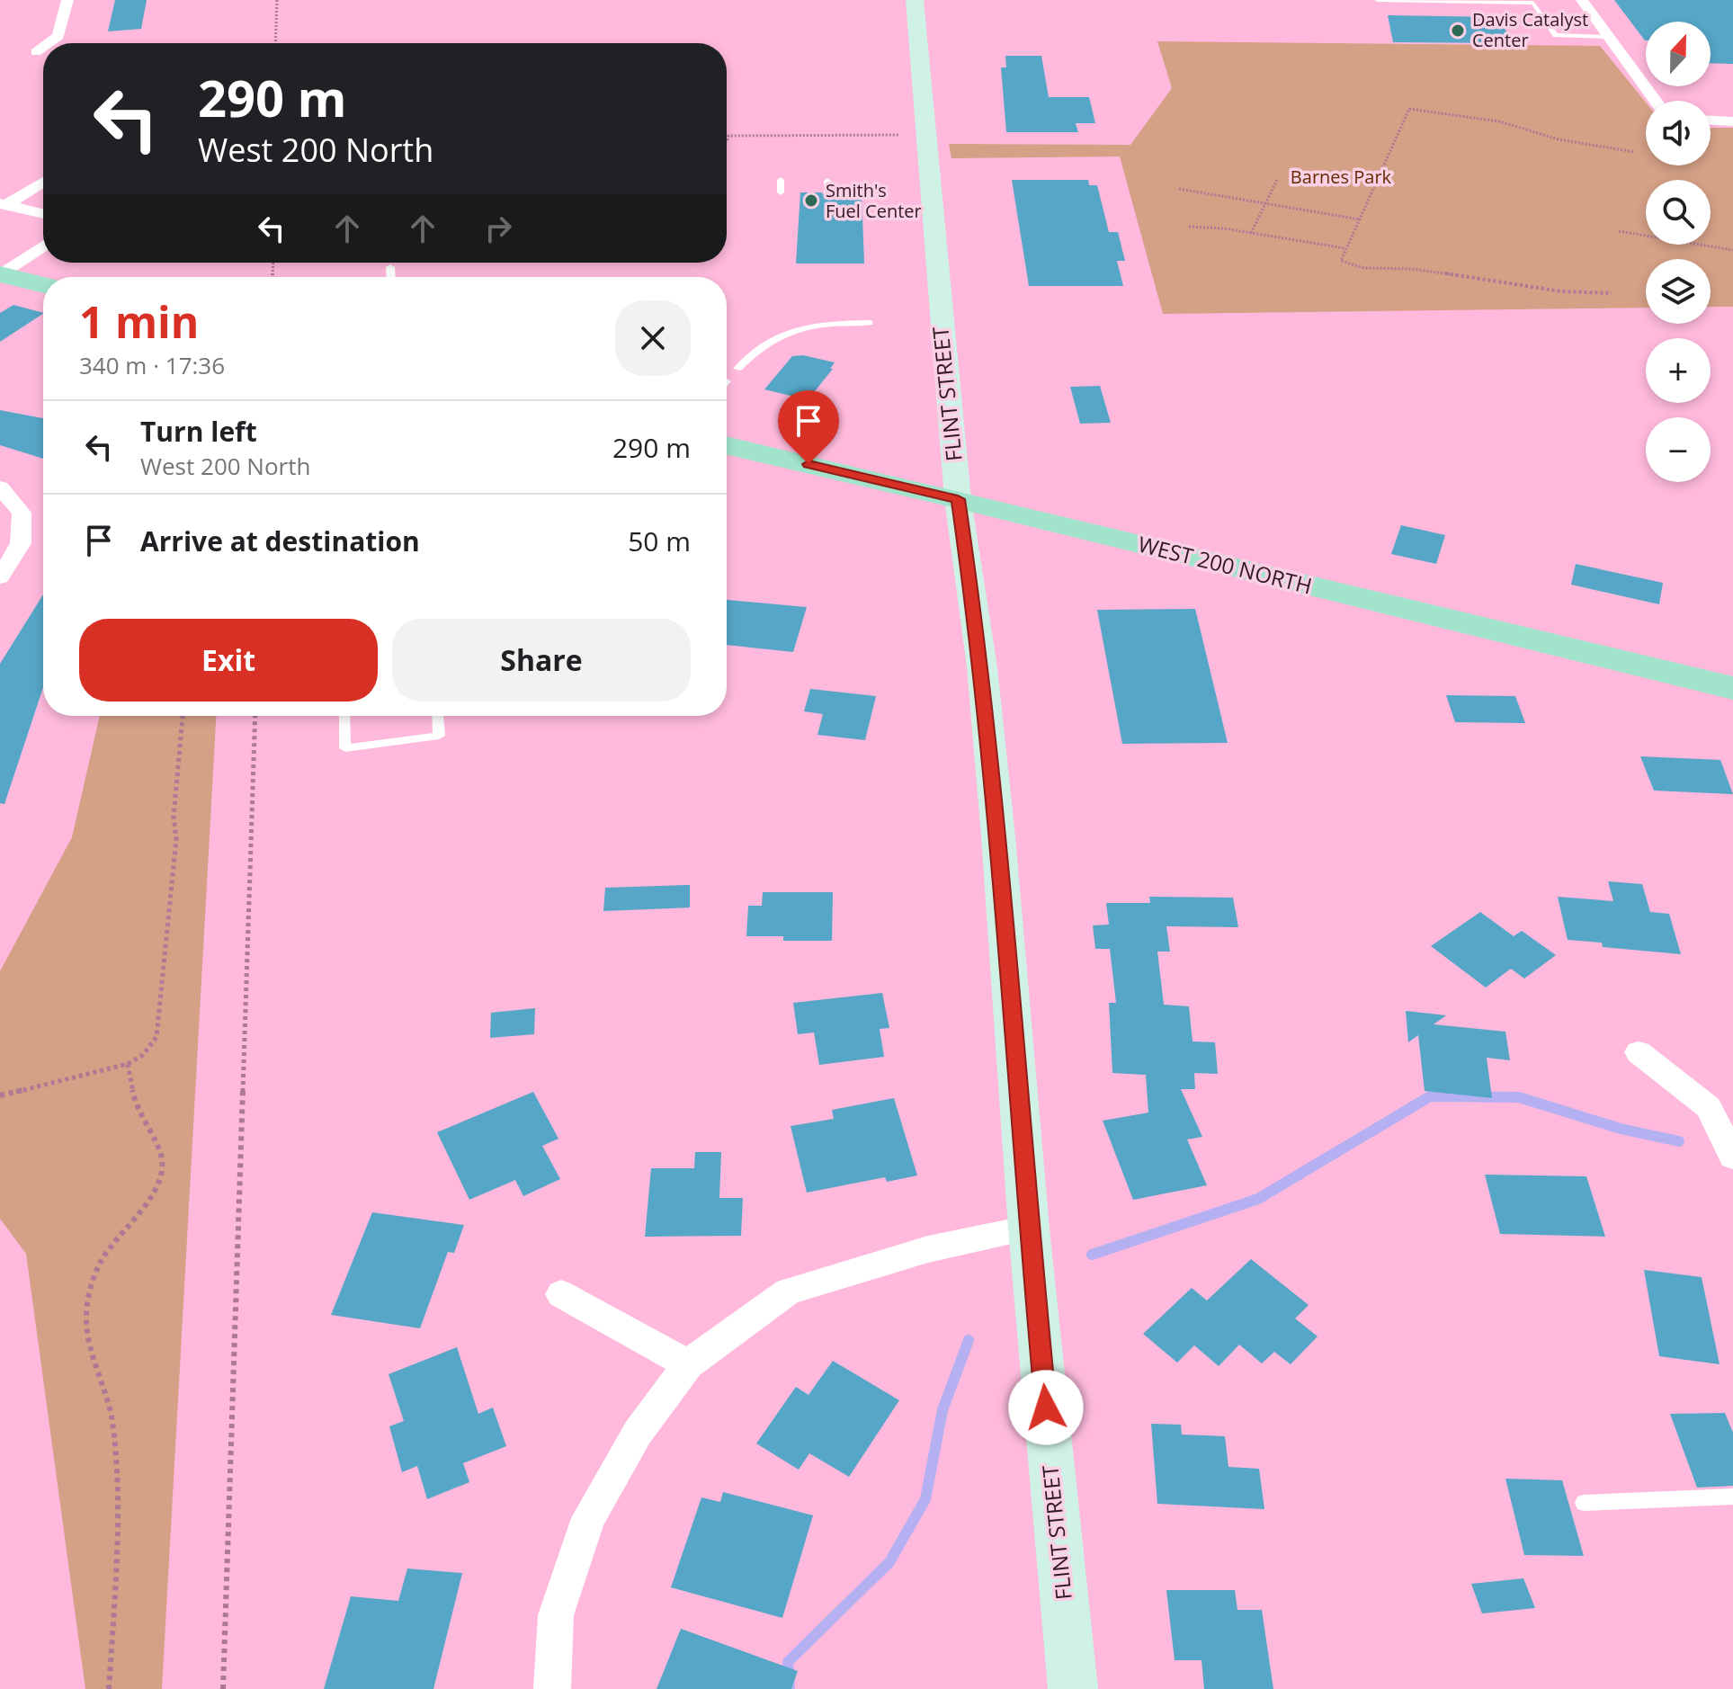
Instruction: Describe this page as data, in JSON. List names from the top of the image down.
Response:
{
  "streets": {
    "main road": ["WEST 200 NORTH"],
    "street": ["FLINT STREET"]
  },
  "crossings": [
    ["FLINT STREET", "WEST 200 NORTH"]
  ],
  "parks": ["Barnes Park"],
  "places": ["Davis Catalyst Center", "Smith's Fuel Center"],
  "north": "top",
  "page": {
    "map_buttons": ["+", "−"],
    "turn": ["290 m", "West 200 North"],
    "heading": ["1 min", "340 m · 17:36"],
    "list": [
      {
        "name": "Turn left",
        "note": "West 200 North",
        "value": "290 m"
      },
      {
        "name": "Arrive at destination",
        "value": "50 m"
      }
    ],
    "buttons": ["Exit", "Share"]
  }
}
